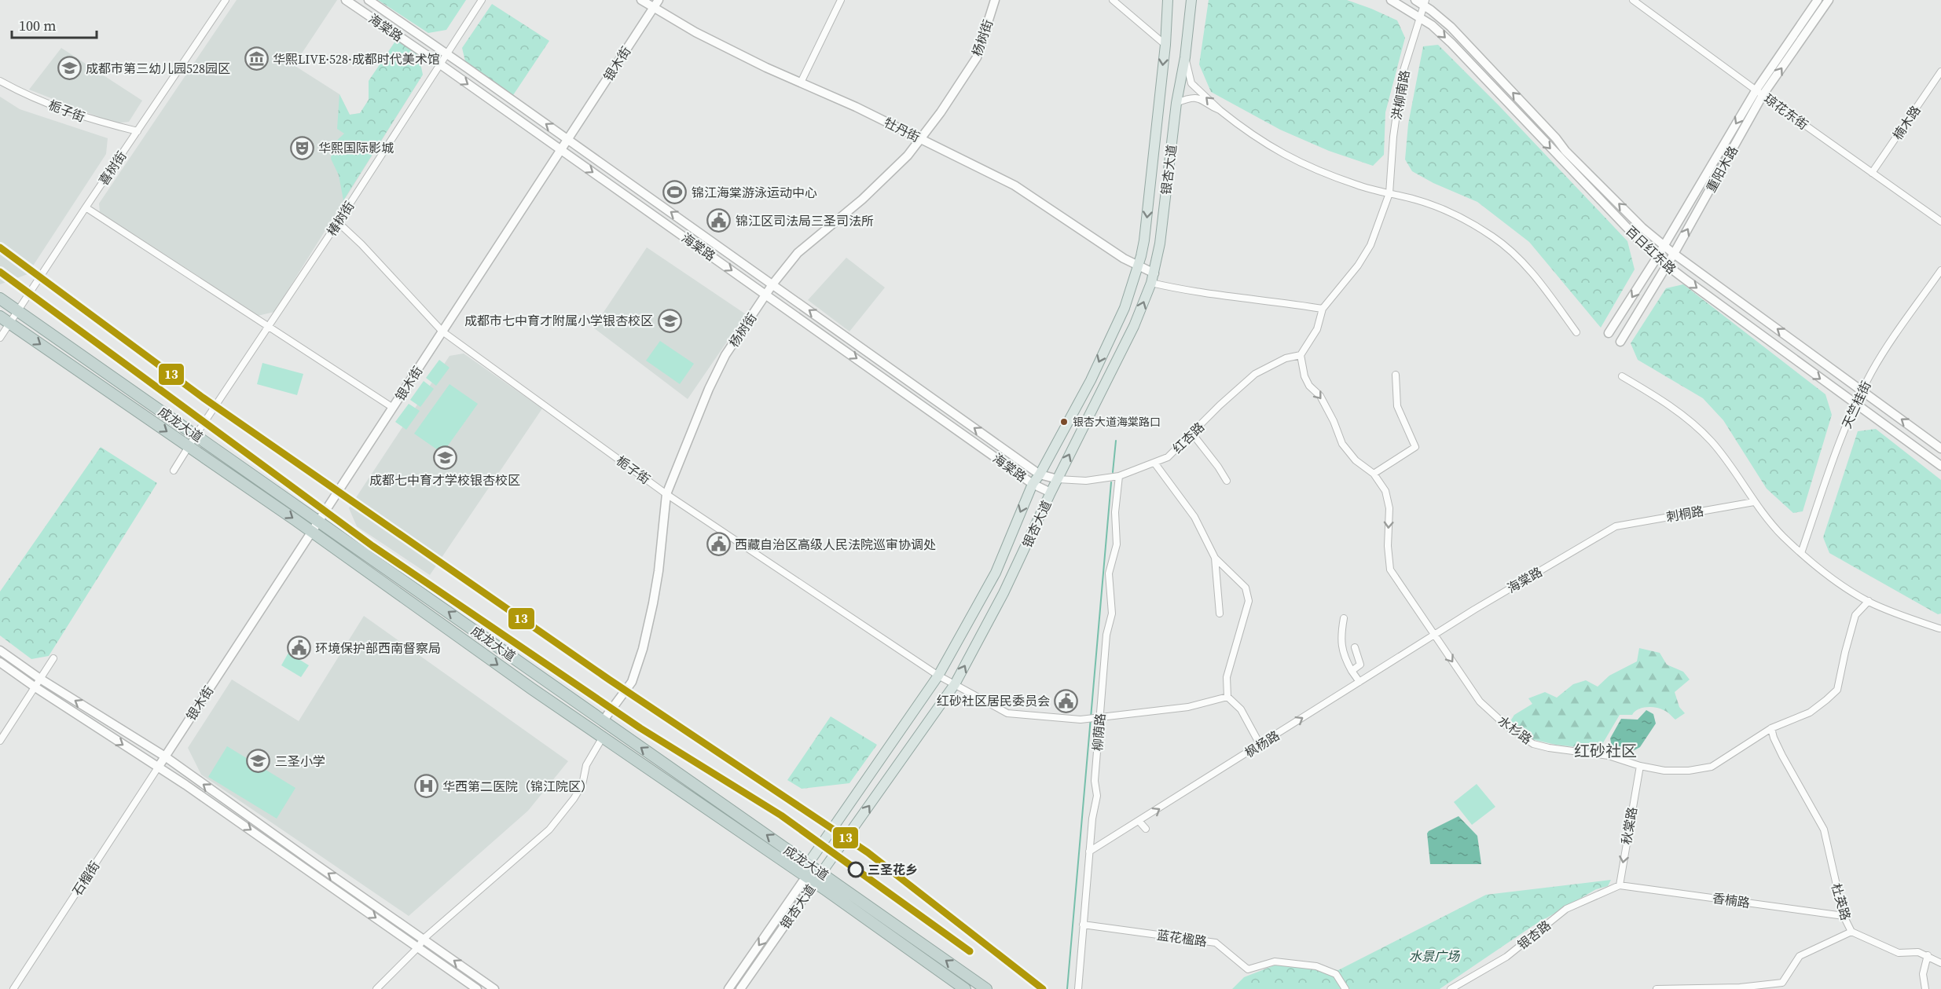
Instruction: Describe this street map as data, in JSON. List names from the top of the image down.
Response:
{
  "streets": {
    "highway": ["成龙大道"],
    "main road": ["银杏大道"],
    "street": [
      "海棠路",
      "杨树街",
      "银木街",
      "洪柳南路",
      "栀子街",
      "琼花东街",
      "楠木路",
      "牡丹街",
      "喜树街",
      "重阳木路",
      "椿树街",
      "百日红东路",
      "天竺桂街",
      "红杏路",
      "刺桐路",
      "水杉路",
      "柳荫路",
      "枫杨路",
      "秋棠路",
      "石榴街",
      "香楠路",
      "杜英路",
      "银杏路",
      "蓝花楹路"
    ]
  },
  "crossings": [
    ["海棠路", "杨树街"],
    ["海棠路", "银木街"],
    ["海棠路", "银杏大道"],
    ["海棠路", "椿树街"],
    ["海棠路", "红杏路"],
    ["海棠路", "刺桐路"],
    ["海棠路", "水杉路"],
    ["海棠路", "枫杨路"],
    ["杨树街", "栀子街"],
    ["杨树街", "牡丹街"],
    ["杨树街", "成龙大道"],
    ["银木街", "栀子街"],
    ["银木街", "牡丹街"],
    ["银木街", "成龙大道"],
    ["银木街", "石榴街"],
    ["洪柳南路", "百日红东路"],
    ["栀子街", "喜树街"],
    ["栀子街", "银杏大道"],
    ["栀子街", "椿树街"],
    ["栀子街", "柳荫路"],
    ["琼花东街", "楠木路"],
    ["琼花东街", "重阳木路"],
    ["牡丹街", "银杏大道"],
    ["喜树街", "成龙大道"],
    ["重阳木路", "百日红东路"],
    ["银杏大道", "成龙大道"],
    ["银杏大道", "红杏路"],
    ["椿树街", "成龙大道"],
    ["百日红东路", "天竺桂街"],
    ["红杏路", "水杉路"],
    ["红杏路", "柳荫路"],
    ["水杉路", "枫杨路"],
    ["水杉路", "秋棠路"],
    ["水杉路", "杜英路"],
    ["柳荫路", "枫杨路"],
    ["柳荫路", "蓝花楹路"],
    ["秋棠路", "香楠路"],
    ["秋棠路", "银杏路"],
    ["香楠路", "杜英路"],
    ["香楠路", "银杏路"]
  ],
  "one_way": ["水杉路", "枫杨路", "秋棠路"],
  "districts": ["红砂社区"],
  "parks": ["水景广场"],
  "places": {
    "museum": ["华熙LIVE·528·成都时代美术馆"],
    "school or university": [
      "成都市第三幼儿园528园区",
      "成都市七中育才附属小学银杏校区",
      "成都七中育才学校银杏校区",
      "三圣小学"
    ],
    "theatre": ["华熙国际影城"],
    "sports": ["锦江海棠游泳运动中心"],
    "public building": [
      "锦江区司法局三圣司法所",
      "西藏自治区高级人民法院巡审协调处",
      "环境保护部西南督察局",
      "红砂社区居民委员会"
    ],
    "other": ["银杏大道海棠路口", "三圣花乡"],
    "hospital": ["华西第二医院（锦江院区）"]
  },
  "lines": ["transit line 13"],
  "scale_bar": "100 m"
}
